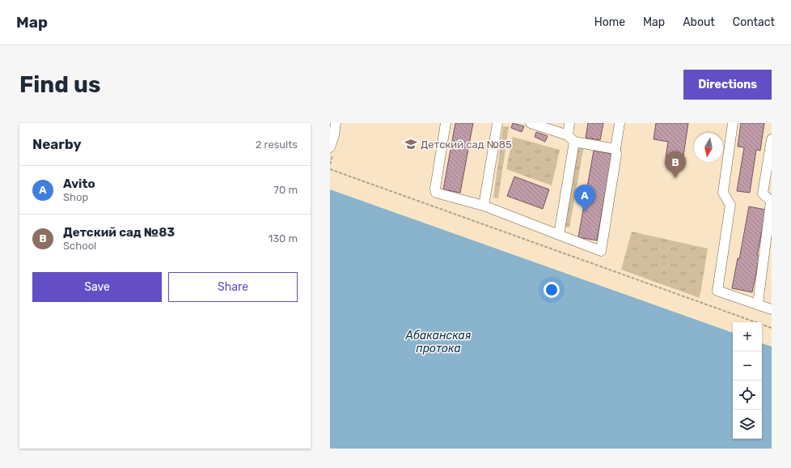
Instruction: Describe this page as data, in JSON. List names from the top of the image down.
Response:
{
  "water": ["Абаканская протока"],
  "places": {
    "school or university": ["Детский сад №85"]
  },
  "north": "bottom",
  "page": {
    "header": "Map",
    "nav": [
      "Home",
      "Map",
      "About",
      "Contact"
    ],
    "buttons": [
      "Directions",
      ["Save", "Share"]
    ],
    "title": "Find us",
    "heading": ["Nearby", "2 results"],
    "pins": ["B", "A"],
    "list": [
      {
        "mark": "A",
        "name": "Avito",
        "note": "Shop",
        "value": "70 m"
      },
      {
        "mark": "B",
        "name": "Детский сад №83",
        "note": "School",
        "value": "130 m"
      }
    ],
    "map_buttons": ["+", "−"]
  }
}
